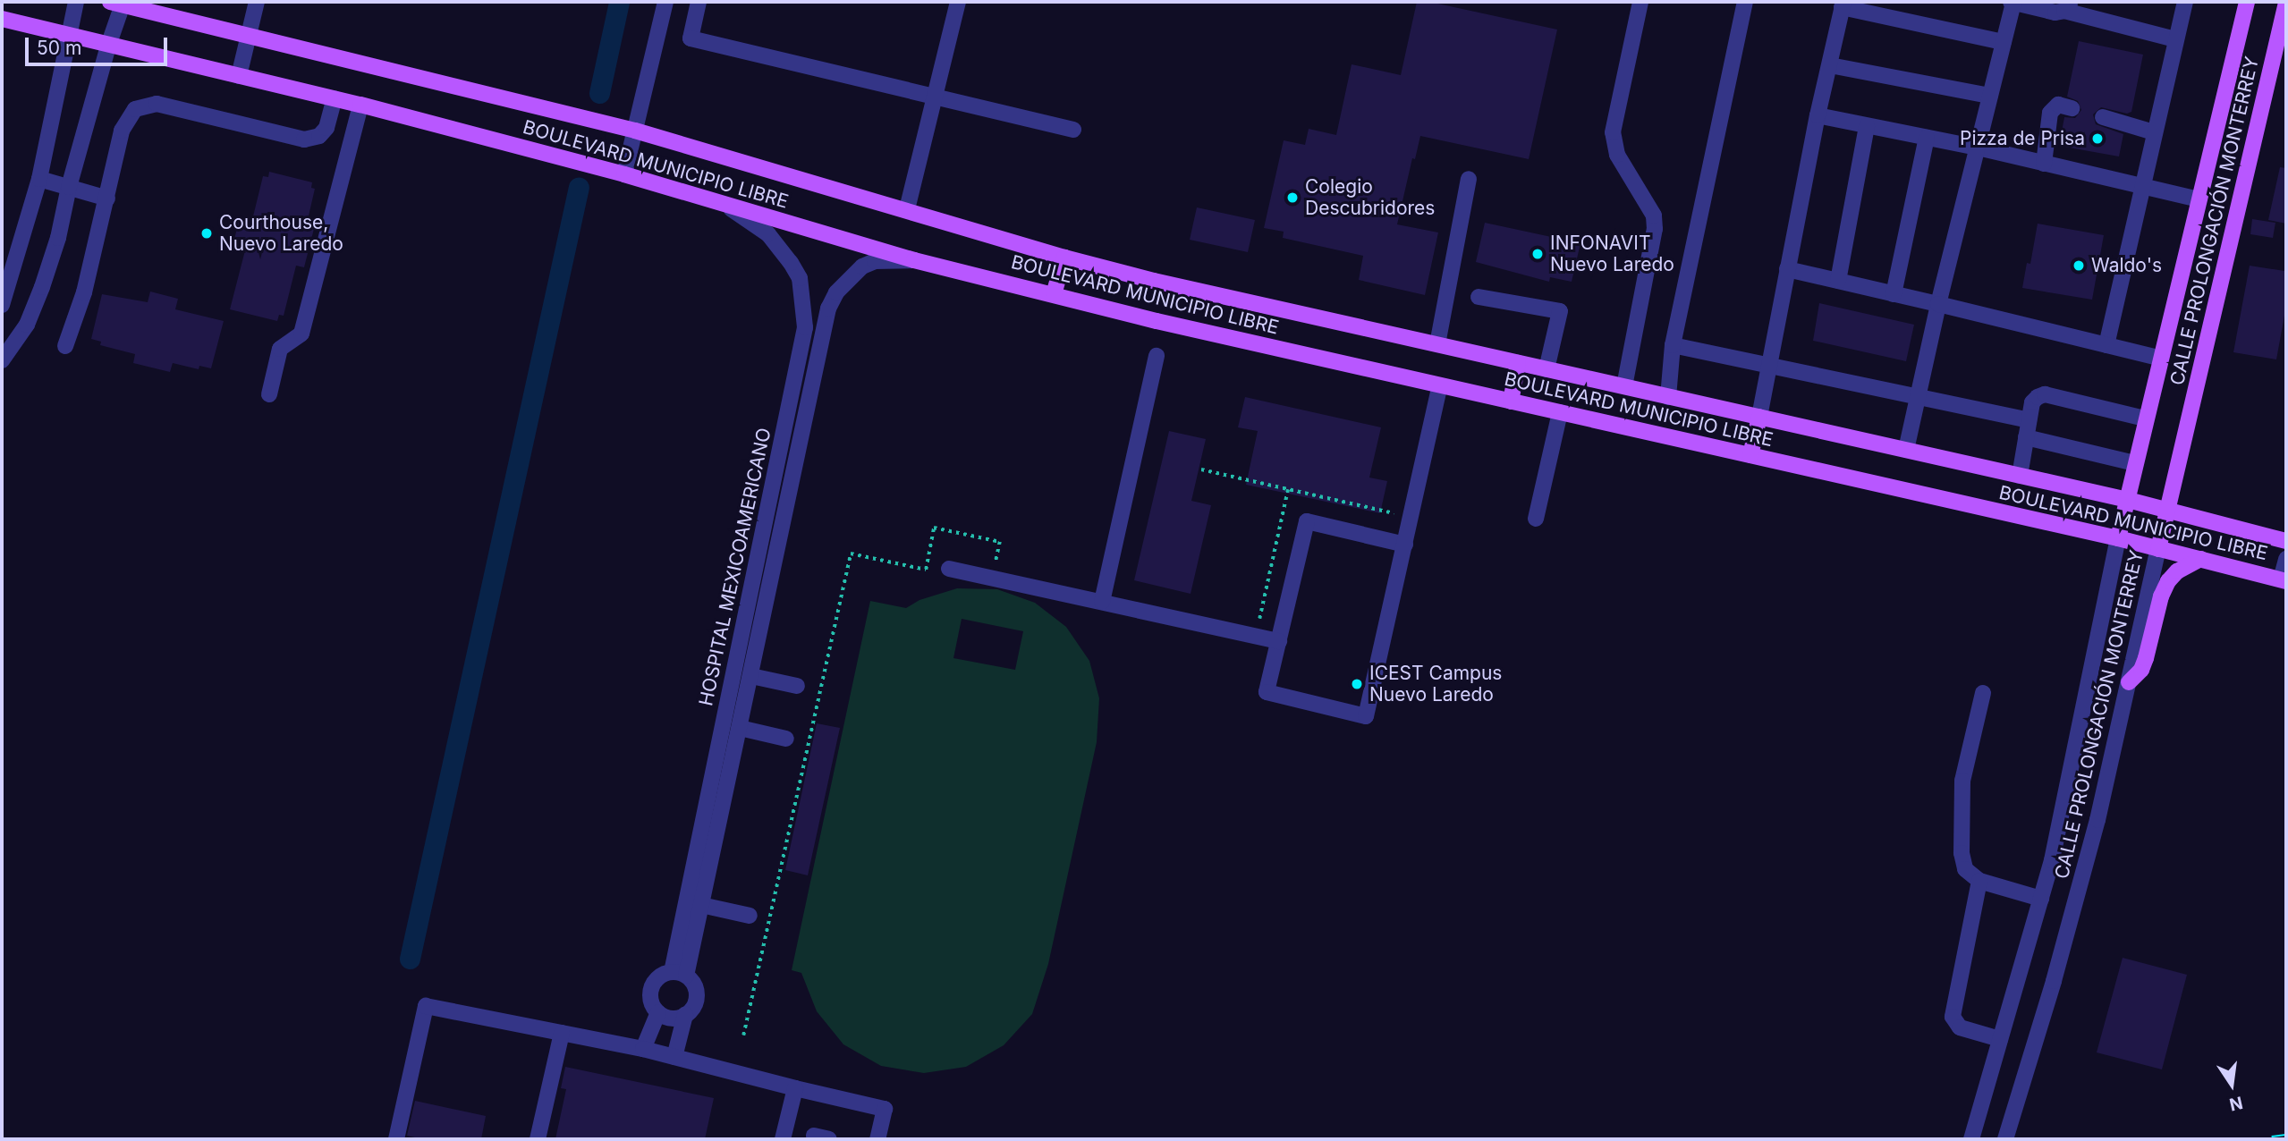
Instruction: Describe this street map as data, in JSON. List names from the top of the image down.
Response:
{
  "streets": {
    "main road": ["BOULEVARD MUNICIPIO LIBRE", "CALLE PROLONGACIÓN MONTERREY"],
    "street": ["HOSPITAL MEXICOAMERICANO"]
  },
  "crossings": [
    ["BOULEVARD MUNICIPIO LIBRE", "CALLE PROLONGACIÓN MONTERREY"],
    ["BOULEVARD MUNICIPIO LIBRE", "HOSPITAL MEXICOAMERICANO"]
  ],
  "places": [
    "Pizza de Prisa",
    "Colegio Descubridores",
    "Courthouse, Nuevo Laredo",
    "INFONAVIT Nuevo Laredo",
    "Waldo's",
    "ICEST Campus Nuevo Laredo"
  ],
  "scale_bar": "50 m",
  "north": "bottom"
}
